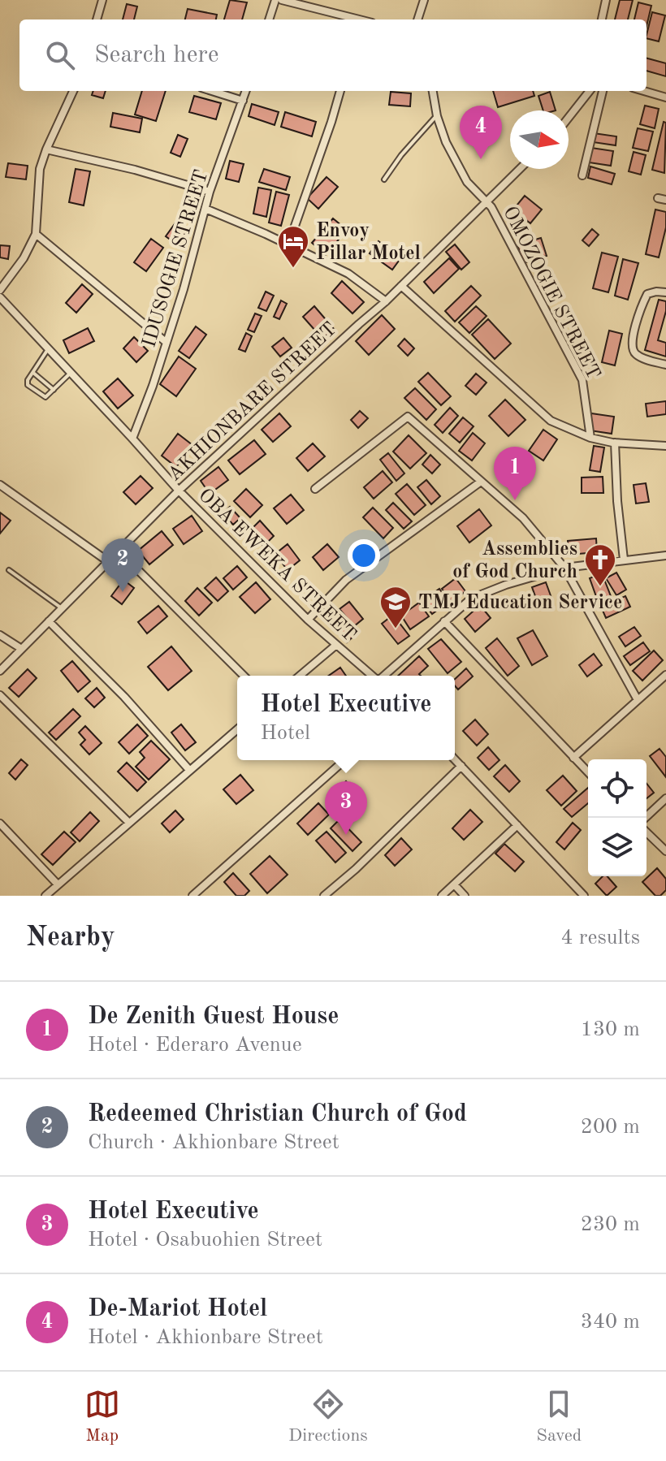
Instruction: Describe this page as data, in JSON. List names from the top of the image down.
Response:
{
  "streets": {
    "street": [
      "IDUSOGIE STREET",
      "OMOZOGIE STREET",
      "AKHIONBARE STREET",
      "OBA EWEKA STREET"
    ]
  },
  "crossings": [
    ["IDUSOGIE STREET", "OBA EWEKA STREET"],
    ["OMOZOGIE STREET", "AKHIONBARE STREET"],
    ["AKHIONBARE STREET", "OBA EWEKA STREET"]
  ],
  "places": {
    "hotel": ["Envoy Pillar Motel"],
    "church": ["Assemblies of God Church"],
    "school or university": ["TMJ Education Service"]
  },
  "north": "right",
  "page": {
    "search": "Search here",
    "pins": [
      "4",
      "1",
      "2",
      "3"
    ],
    "popup": ["Hotel Executive", "Hotel"],
    "heading": ["Nearby", "4 results"],
    "list": [
      {
        "mark": "1",
        "name": "De Zenith Guest House",
        "note": "Hotel · Ederaro Avenue",
        "value": "130 m"
      },
      {
        "mark": "2",
        "name": "Redeemed Christian Church of God",
        "note": "Church · Akhionbare Street",
        "value": "200 m"
      },
      {
        "mark": "3",
        "name": "Hotel Executive",
        "note": "Hotel · Osabuohien Street",
        "value": "230 m"
      },
      {
        "mark": "4",
        "name": "De-Mariot Hotel",
        "note": "Hotel · Akhionbare Street",
        "value": "340 m"
      }
    ],
    "nav": ["Map", "Directions", "Saved"]
  }
}
